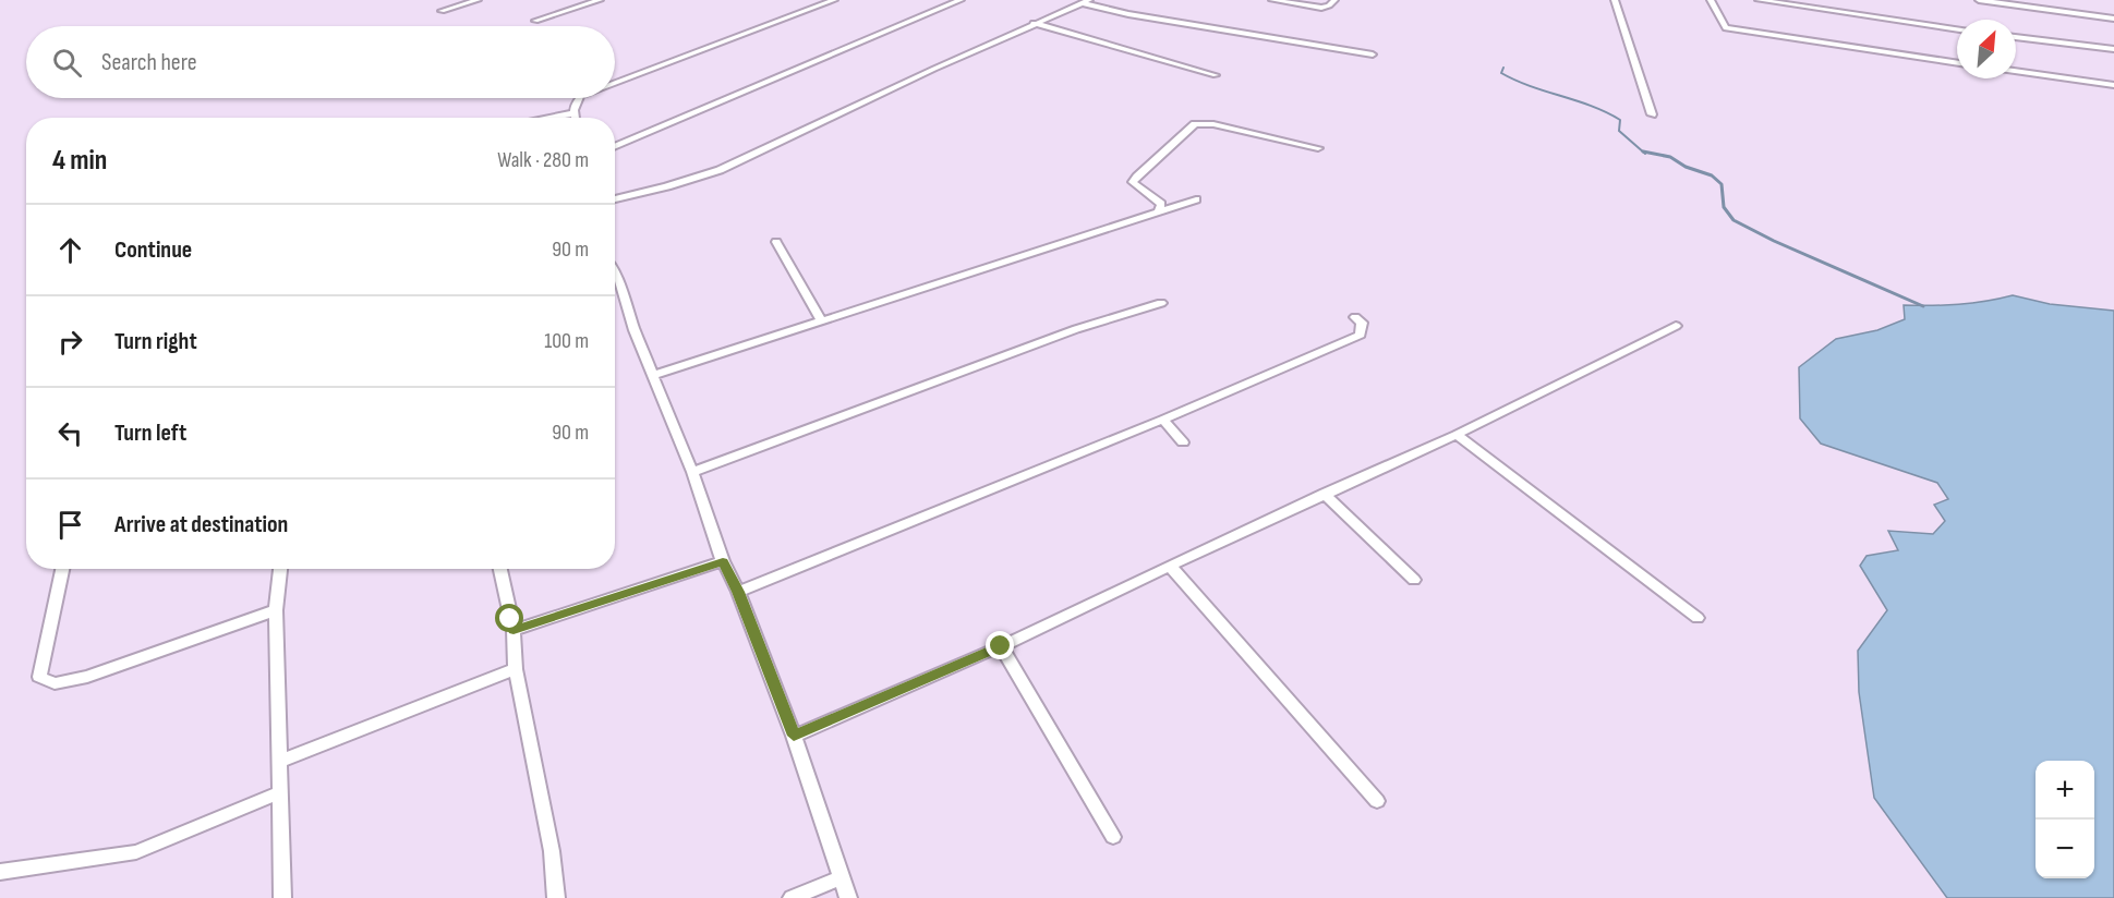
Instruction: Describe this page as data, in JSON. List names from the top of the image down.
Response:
{
  "north": "top right",
  "page": {
    "search": "Search here",
    "heading": ["4 min", "Walk · 280 m"],
    "list": [
      ["Continue", "90 m"],
      ["Turn right", "100 m"],
      ["Turn left", "90 m"],
      "Arrive at destination"
    ],
    "map_buttons": ["+", "−"]
  }
}
